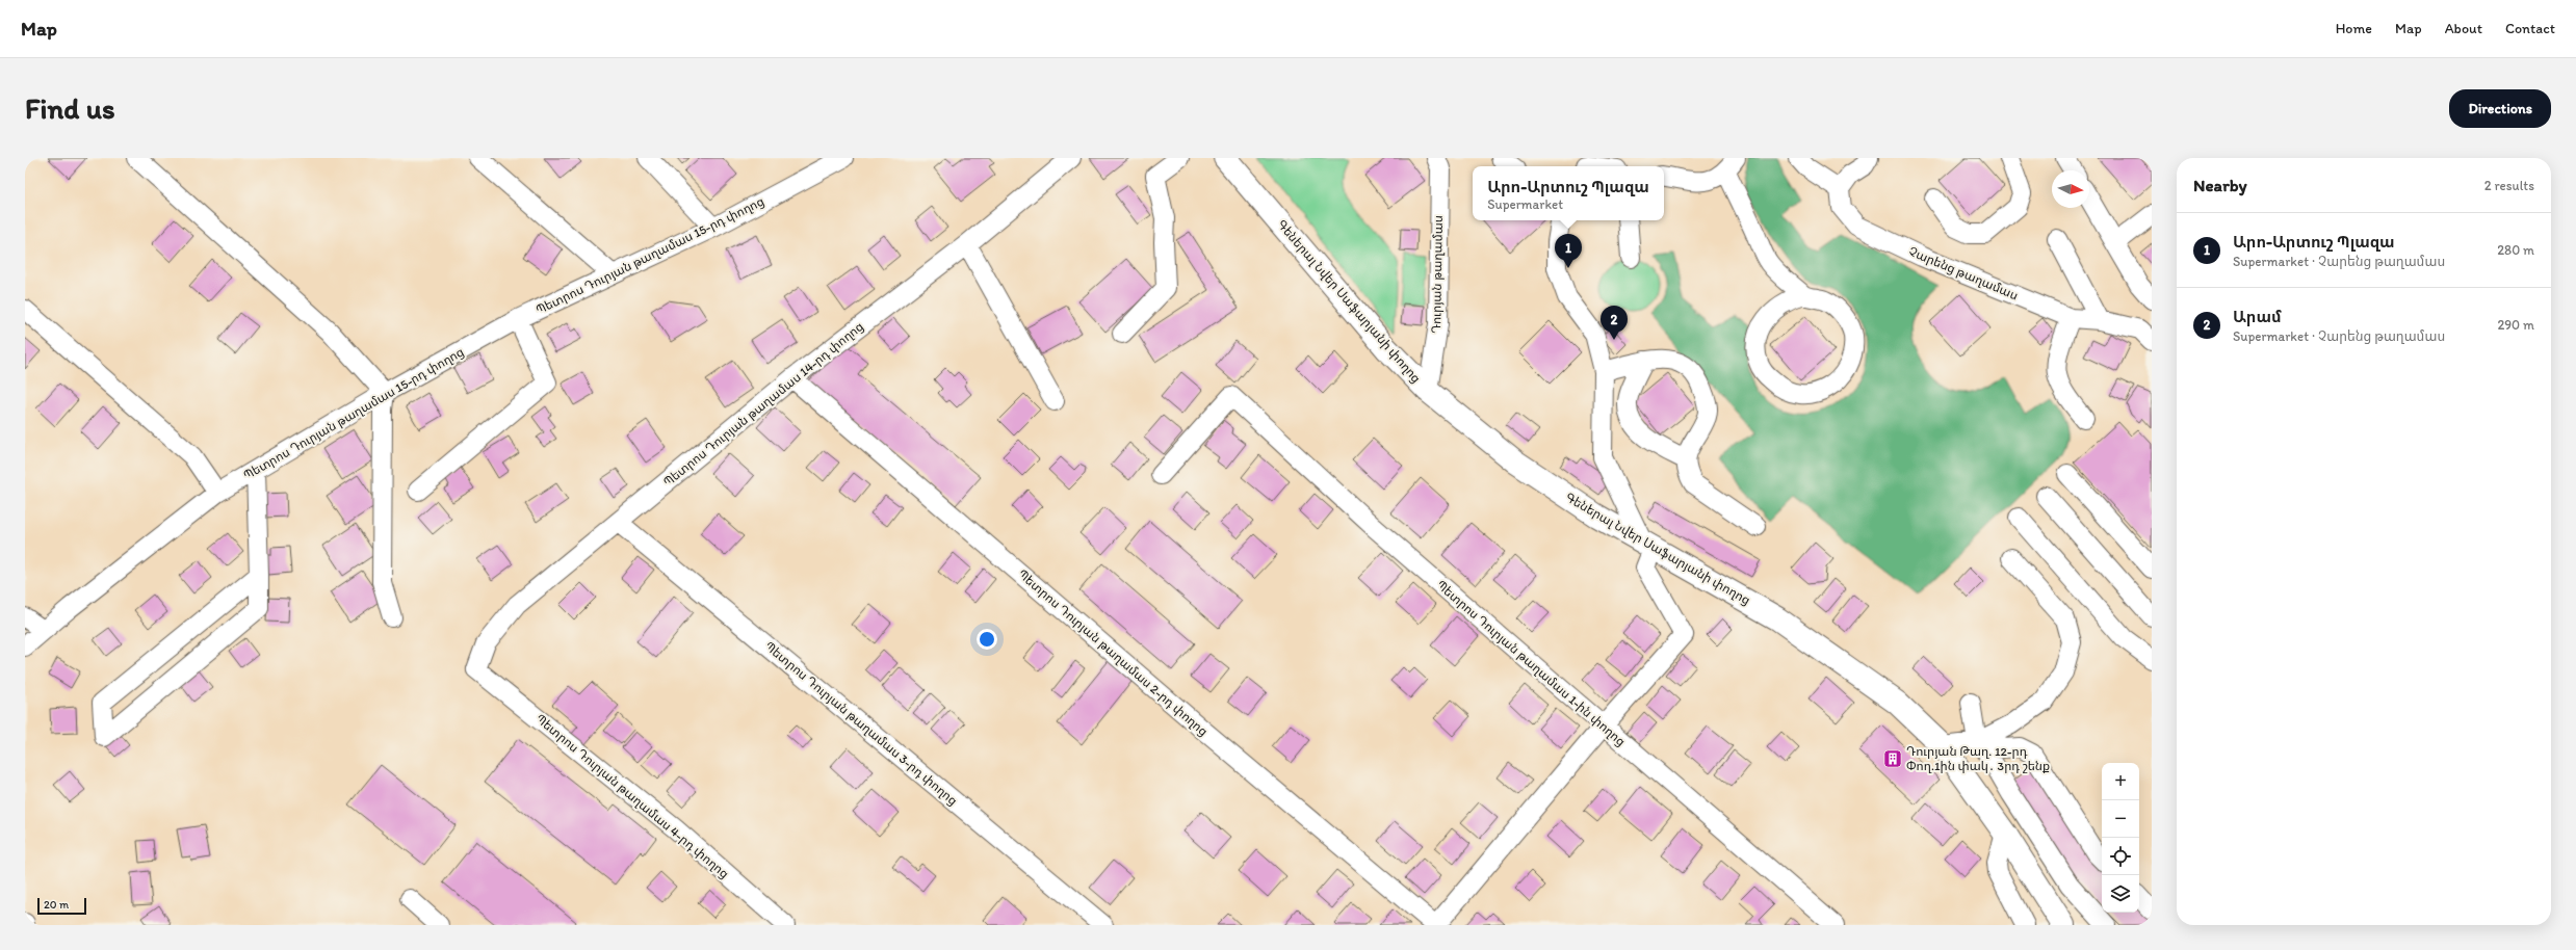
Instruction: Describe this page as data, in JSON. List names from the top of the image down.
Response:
{
  "streets": {
    "main road": ["Գեներալ Նվեր Սաֆարյանի փողոց"],
    "street": [
      "Պետրոս Դուրյան թաղամաս 15-րդ փողոց",
      "Չարենց թաղամաս",
      "Դուրյան թաղամաս",
      "Պետրոս Դուրյան թաղամաս 14-րդ փողոց",
      "Պետրոս Դուրյան թաղամաս 2-րդ փողոց",
      "Պետրոս Դուրյան թաղամաս 1-ին փողոց",
      "Պետրոս Դուրյան թաղամաս 3-րդ փողոց",
      "Պետրոս Դուրյան թաղամաս 4-րդ փողոց"
    ]
  },
  "crossings": [
    ["Դուրյան թաղամաս", "Գեներալ Նվեր Սաֆարյանի փողոց"],
    ["Պետրոս Դուրյան թաղամաս 14-րդ փողոց", "Պետրոս Դուրյան թաղամաս 2-րդ փողոց"],
    ["Պետրոս Դուրյան թաղամաս 14-րդ փողոց", "Պետրոս Դուրյան թաղամաս 3-րդ փողոց"],
    ["Պետրոս Դուրյան թաղամաս 14-րդ փողոց", "Պետրոս Դուրյան թաղամաս 4-րդ փողոց"]
  ],
  "places": {
    "building": ["Դուրյան Թաղ. 12-րդ Փող.1ին փակ․ 3րդ շենք"]
  },
  "scale_bar": "20 m",
  "north": "right",
  "page": {
    "header": "Map",
    "nav": [
      "Home",
      "Map",
      "About",
      "Contact"
    ],
    "buttons": "Directions",
    "title": "Find us",
    "heading": ["Nearby", "2 results"],
    "popup": ["Արո-Արտուշ Պլազա", "Supermarket"],
    "list": [
      {
        "mark": "1",
        "name": "Արո-Արտուշ Պլազա",
        "note": "Supermarket · Չարենց թաղամաս",
        "value": "280 m"
      },
      {
        "mark": "2",
        "name": "Արամ",
        "note": "Supermarket · Չարենց թաղամաս",
        "value": "290 m"
      }
    ],
    "pins": ["1", "2"],
    "map_buttons": ["+", "−"],
    "scale": "20 m"
  }
}
